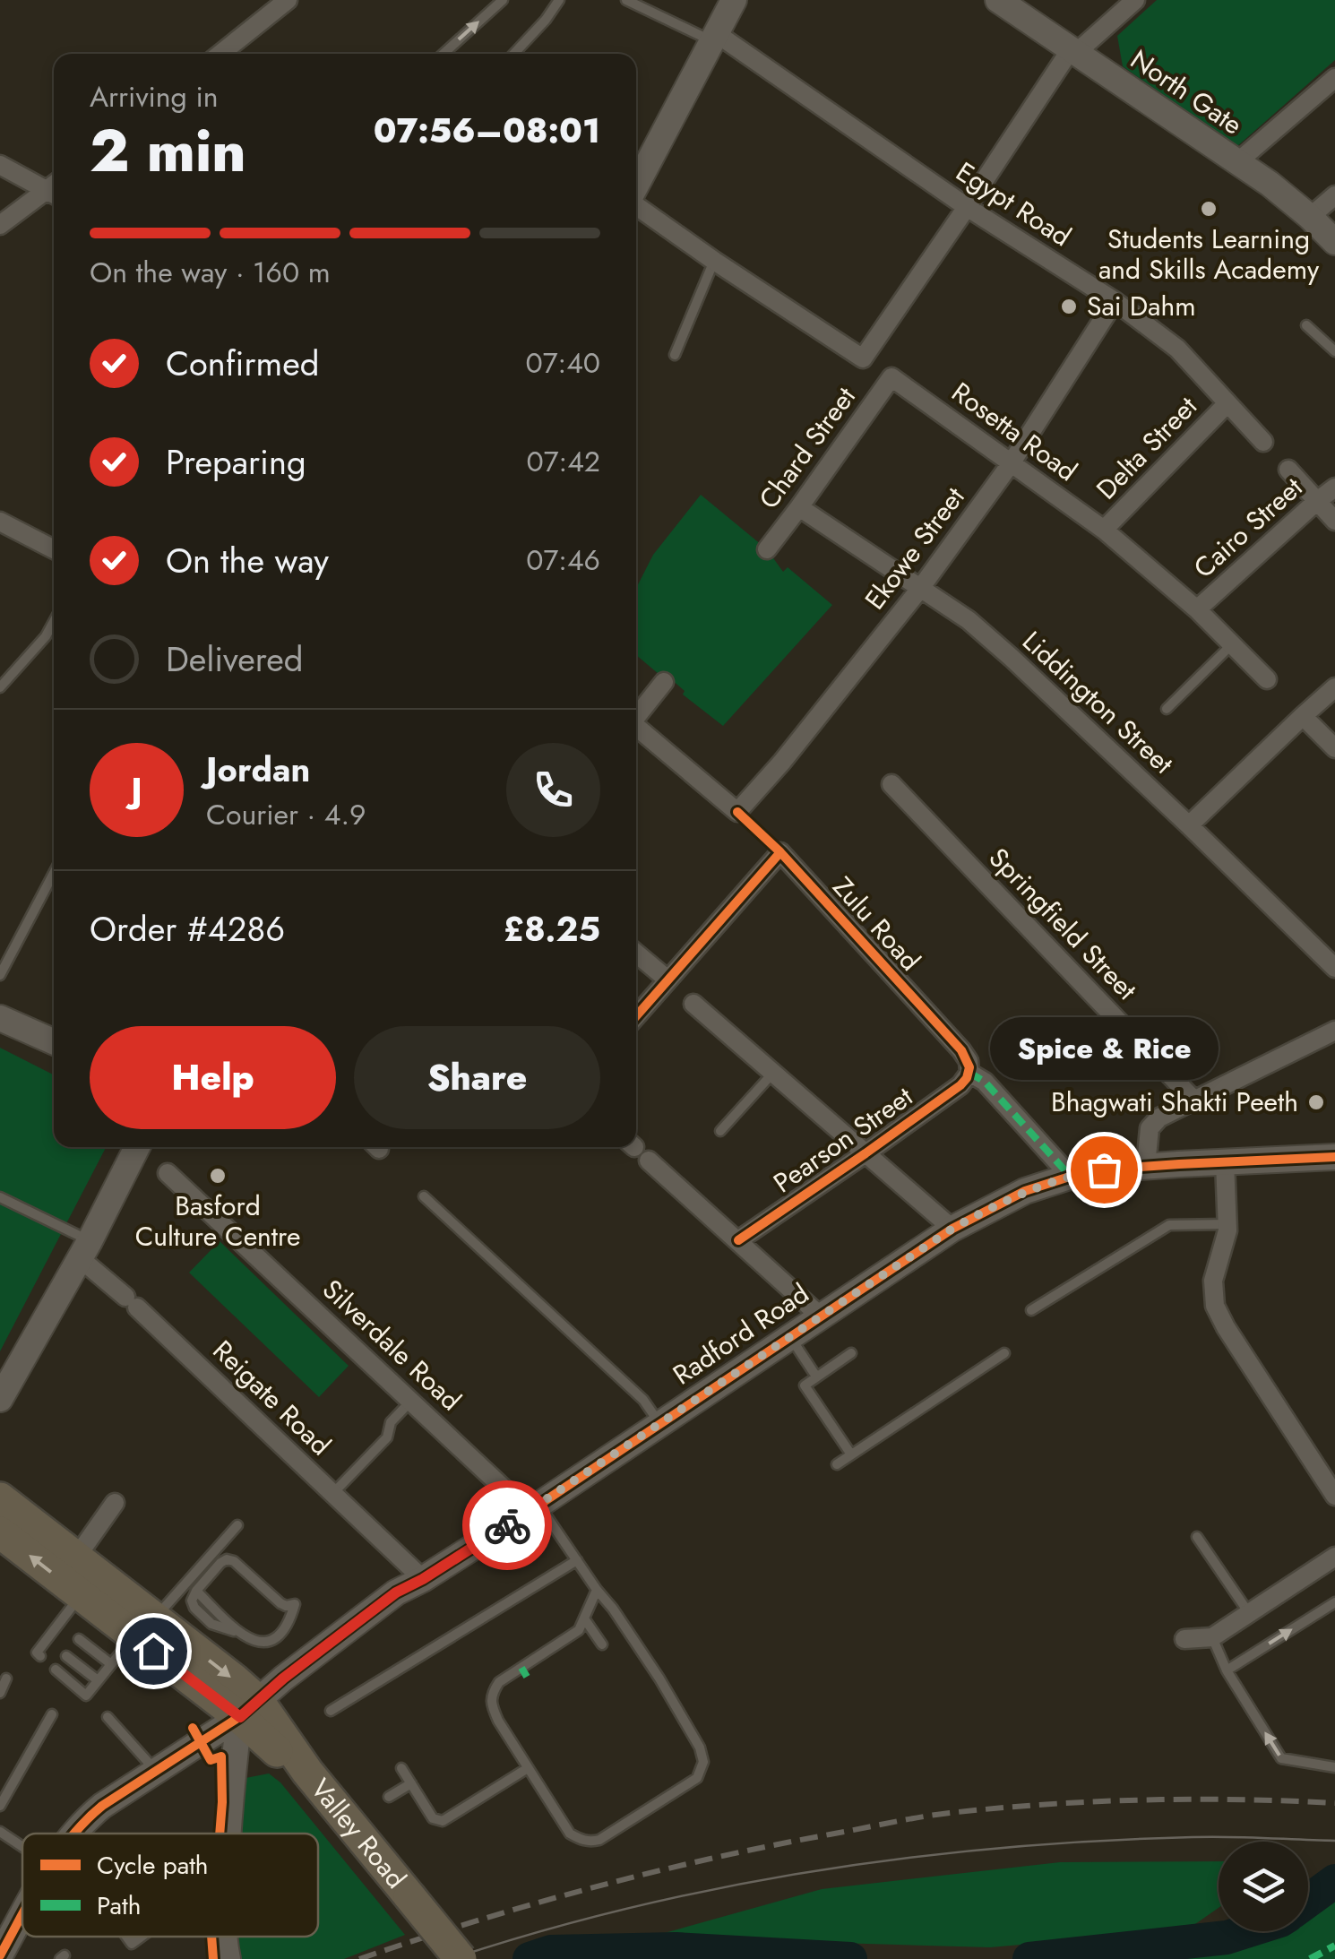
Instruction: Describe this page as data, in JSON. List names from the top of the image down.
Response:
{
  "streets": {
    "highway": ["Valley Road"],
    "street": [
      "North Gate",
      "Egypt Road",
      "Rosetta Road",
      "Chard Street",
      "Delta Street",
      "Cairo Street",
      "Ekowe Street",
      "Liddington Street",
      "Zulu Road",
      "Springfield Street",
      "Pearson Street",
      "Radford Road",
      "Silverdale Road",
      "Reigate Road"
    ]
  },
  "crossings": [
    ["Egypt Road", "Delta Street"],
    ["Egypt Road", "Ekowe Street"],
    ["Rosetta Road", "Chard Street"],
    ["Rosetta Road", "Delta Street"],
    ["Rosetta Road", "Cairo Street"],
    ["Rosetta Road", "Ekowe Street"],
    ["Chard Street", "Liddington Street"],
    ["Ekowe Street", "Liddington Street"],
    ["Zulu Road", "Pearson Street"],
    ["Zulu Road", "Radford Road"],
    ["Radford Road", "Silverdale Road"],
    ["Radford Road", "Reigate Road"],
    ["Radford Road", "Valley Road"]
  ],
  "places": [
    "Students Learning and Skills Academy",
    "Sai Dahm",
    "Bhagwati Shakti Peeth",
    "Spice & Rice",
    "Basford Culture Centre"
  ],
  "legend": ["Cycle path", "Path"],
  "page": {
    "heading": ["2 min", "Arriving in", "07:56–08:01"],
    "panel": [
      "Jordan",
      "Courier · 4.9",
      "Order #4286",
      "£8.25"
    ],
    "bar": "On the way · 160 m",
    "list": [
      ["Confirmed", "07:40"],
      ["Preparing", "07:42"],
      ["On the way", "07:46"],
      "Delivered"
    ],
    "round": "J",
    "buttons": ["Help", "Share"],
    "bubble": "Spice & Rice"
  }
}
